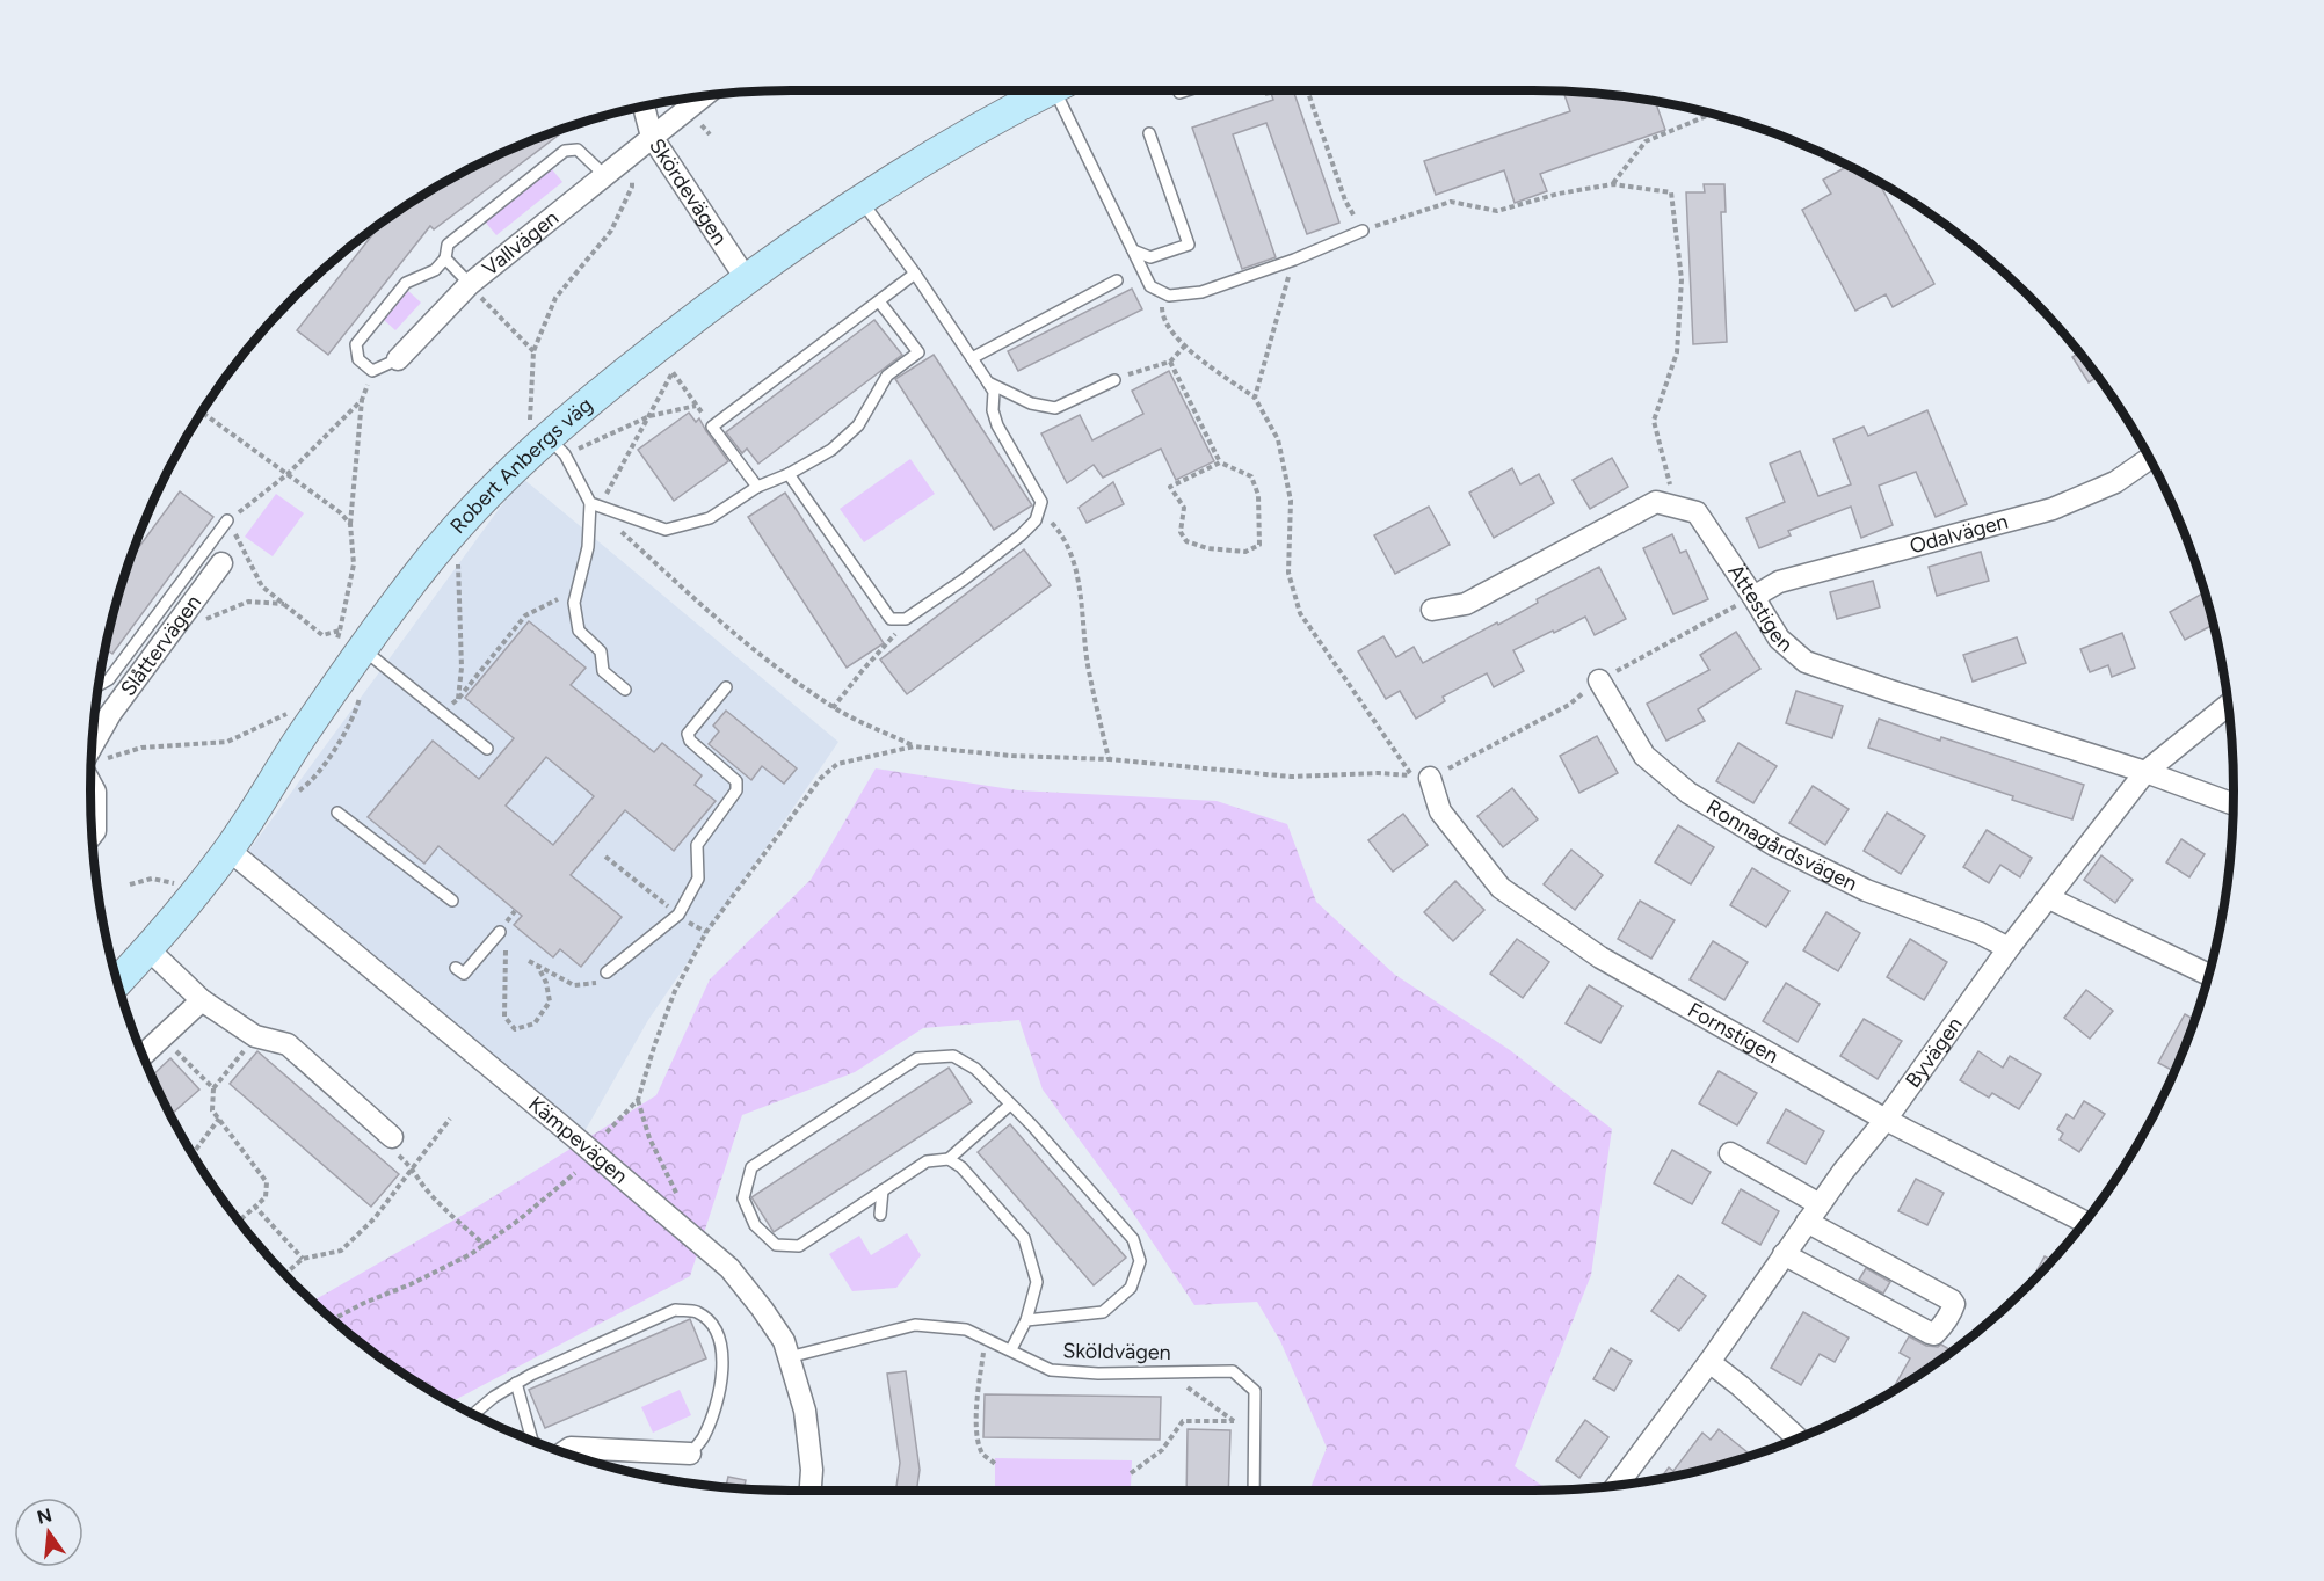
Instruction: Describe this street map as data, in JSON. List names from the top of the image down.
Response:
{
  "streets": {
    "street": [
      "Skördevägen",
      "Vallvägen",
      "Robert Anbergs väg",
      "Odalvägen",
      "Ättestigen",
      "Slåttervägen",
      "Ronnagårdsvägen",
      "Fornstigen",
      "Byvägen",
      "Kämpevägen"
    ],
    "lane": ["Sköldvägen"]
  },
  "crossings": [
    ["Skördevägen", "Vallvägen"],
    ["Skördevägen", "Robert Anbergs väg"],
    ["Robert Anbergs väg", "Kämpevägen"],
    ["Odalvägen", "Ättestigen"],
    ["Ättestigen", "Byvägen"],
    ["Ronnagårdsvägen", "Byvägen"],
    ["Fornstigen", "Byvägen"],
    ["Kämpevägen", "Sköldvägen"]
  ],
  "north": "top"
}
